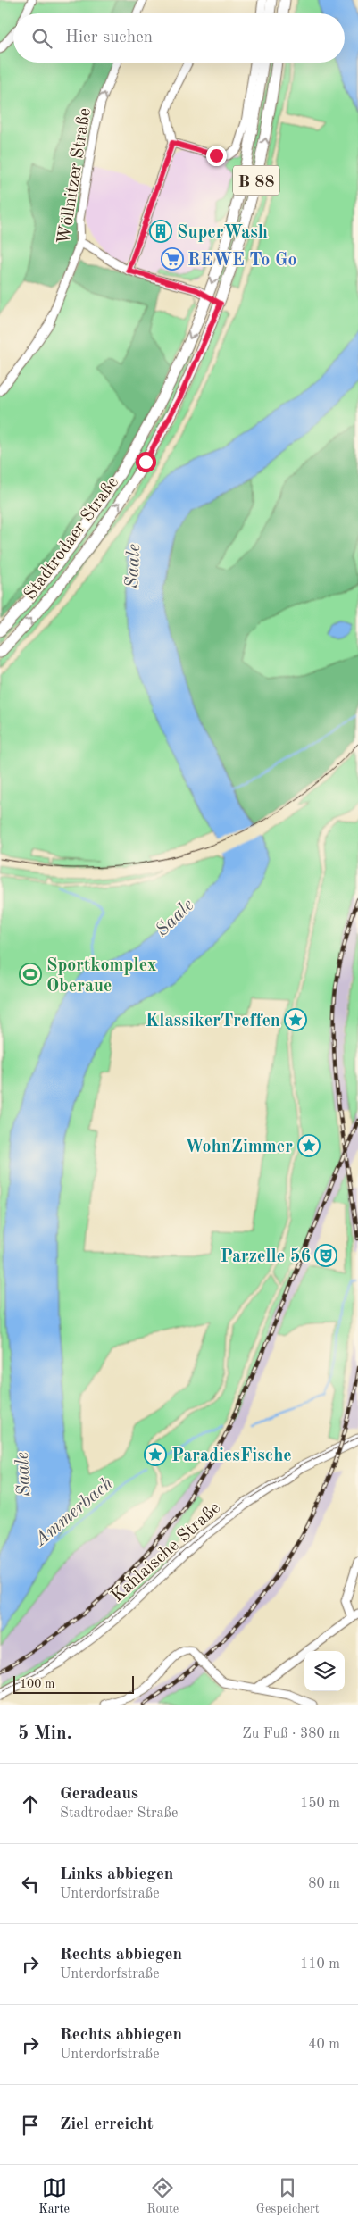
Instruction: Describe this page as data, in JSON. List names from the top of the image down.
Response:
{
  "streets": {
    "main road": ["B 88", "Stadtrodaer Straße", "Kahlaische Straße"],
    "street": ["Wöllnitzer Straße"]
  },
  "water": ["Saale", "Ammerbach"],
  "places": {
    "building": ["SuperWash"],
    "supermarket": ["REWE To Go"],
    "sports": ["Sportkomplex Oberaue"],
    "place": ["KlassikerTreffen", "WohnZimmer", "ParadiesFische"],
    "theatre": ["Parzelle 56"]
  },
  "scale_bar": "100 m",
  "page": {
    "search": "Hier suchen",
    "scale": "100 m",
    "heading": ["5 Min.", "Zu Fuß · 380 m"],
    "list": [
      ["Geradeaus", "Stadtrodaer Straße", "150 m"],
      ["Links abbiegen", "Unterdorfstraße", "80 m"],
      ["Rechts abbiegen", "Unterdorfstraße", "110 m"],
      ["Rechts abbiegen", "Unterdorfstraße", "40 m"],
      "Ziel erreicht"
    ],
    "nav": ["Karte", "Route", "Gespeichert"]
  }
}
